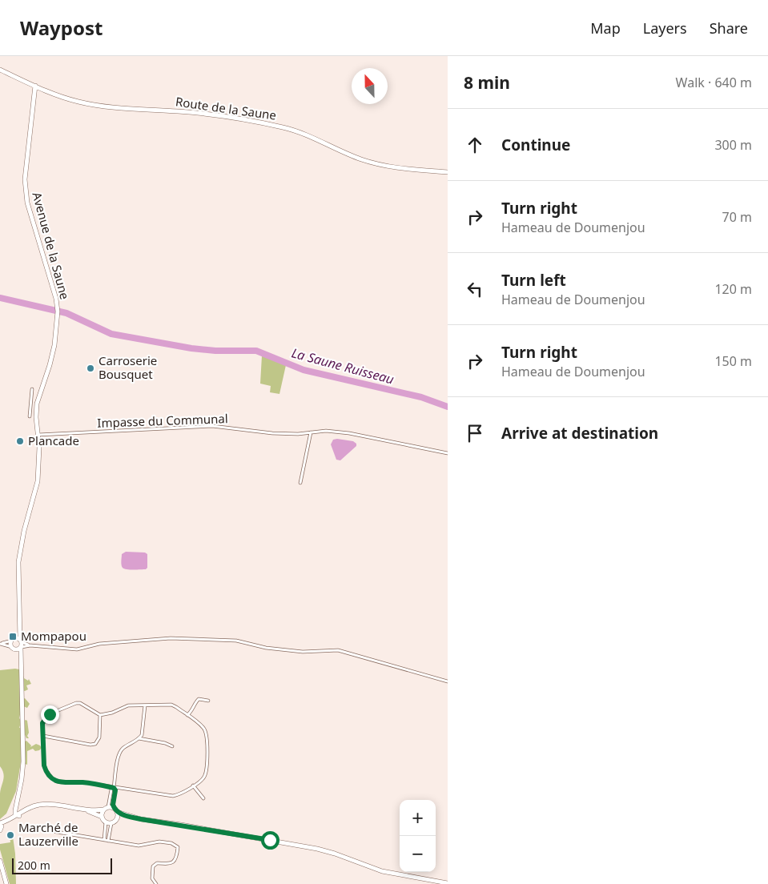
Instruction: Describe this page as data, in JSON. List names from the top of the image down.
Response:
{
  "streets": {
    "street": ["Route de la Saune", "Avenue de la Saune", "Impasse du Communal"]
  },
  "crossings": [
    ["Route de la Saune", "Avenue de la Saune"],
    ["Avenue de la Saune", "Impasse du Communal"]
  ],
  "water": ["La Saune Ruisseau"],
  "places": {
    "other": ["Carroserie Bousquet", "Plancade", "Marché de Lauzerville"],
    "transit": ["Mompapou"]
  },
  "scale_bar": "200 m",
  "north": "top",
  "page": {
    "header": "Waypost",
    "nav": ["Map", "Layers", "Share"],
    "heading": ["8 min", "Walk · 640 m"],
    "list": [
      ["Continue", "300 m"],
      ["Turn right", "Hameau de Doumenjou", "70 m"],
      ["Turn left", "Hameau de Doumenjou", "120 m"],
      ["Turn right", "Hameau de Doumenjou", "150 m"],
      "Arrive at destination"
    ],
    "map_buttons": ["+", "−"],
    "scale": "200 m"
  }
}
